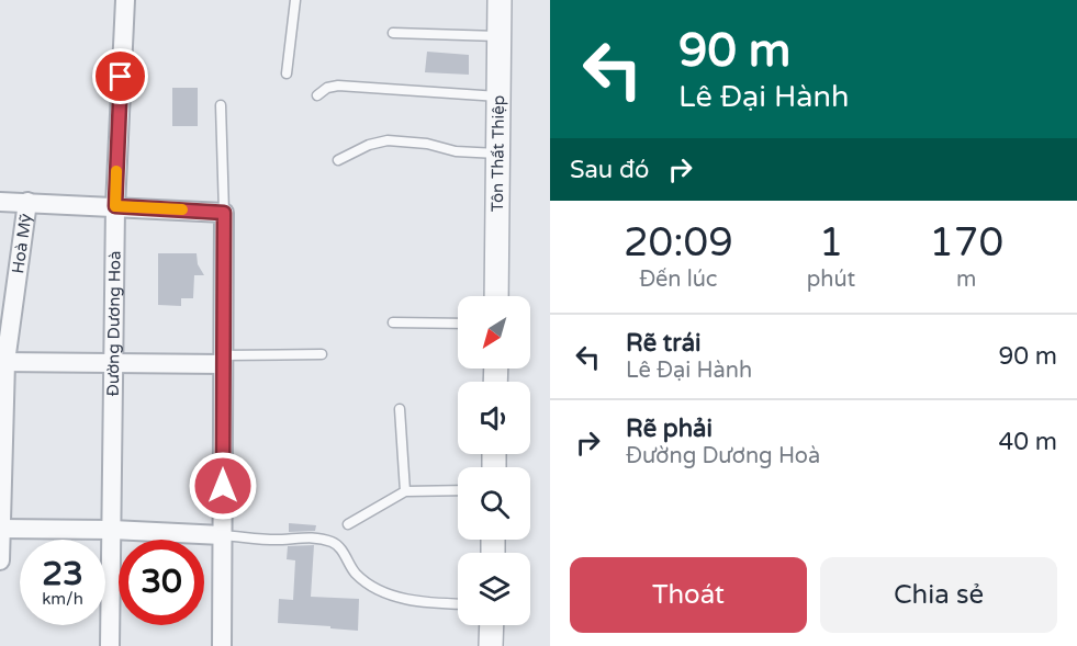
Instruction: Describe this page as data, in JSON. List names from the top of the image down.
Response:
{
  "streets": {
    "street": ["Tôn Thất Thiệp", "Hoà Mỹ", "Đường Dương Hoà"]
  },
  "north": "bottom left",
  "page": {
    "turn": ["90 m", "Lê Đại Hành"],
    "then": "Sau đó",
    "eta": [
      "20:09",
      "Đến lúc",
      "1",
      "phút",
      "170",
      "m"
    ],
    "list": [
      {
        "name": "Rẽ trái",
        "note": "Lê Đại Hành",
        "value": "90 m"
      },
      {
        "name": "Rẽ phải",
        "note": "Đường Dương Hoà",
        "value": "40 m"
      }
    ],
    "speed": "23 km/h",
    "limit": "30",
    "buttons": ["Thoát", "Chia sẻ"]
  }
}
